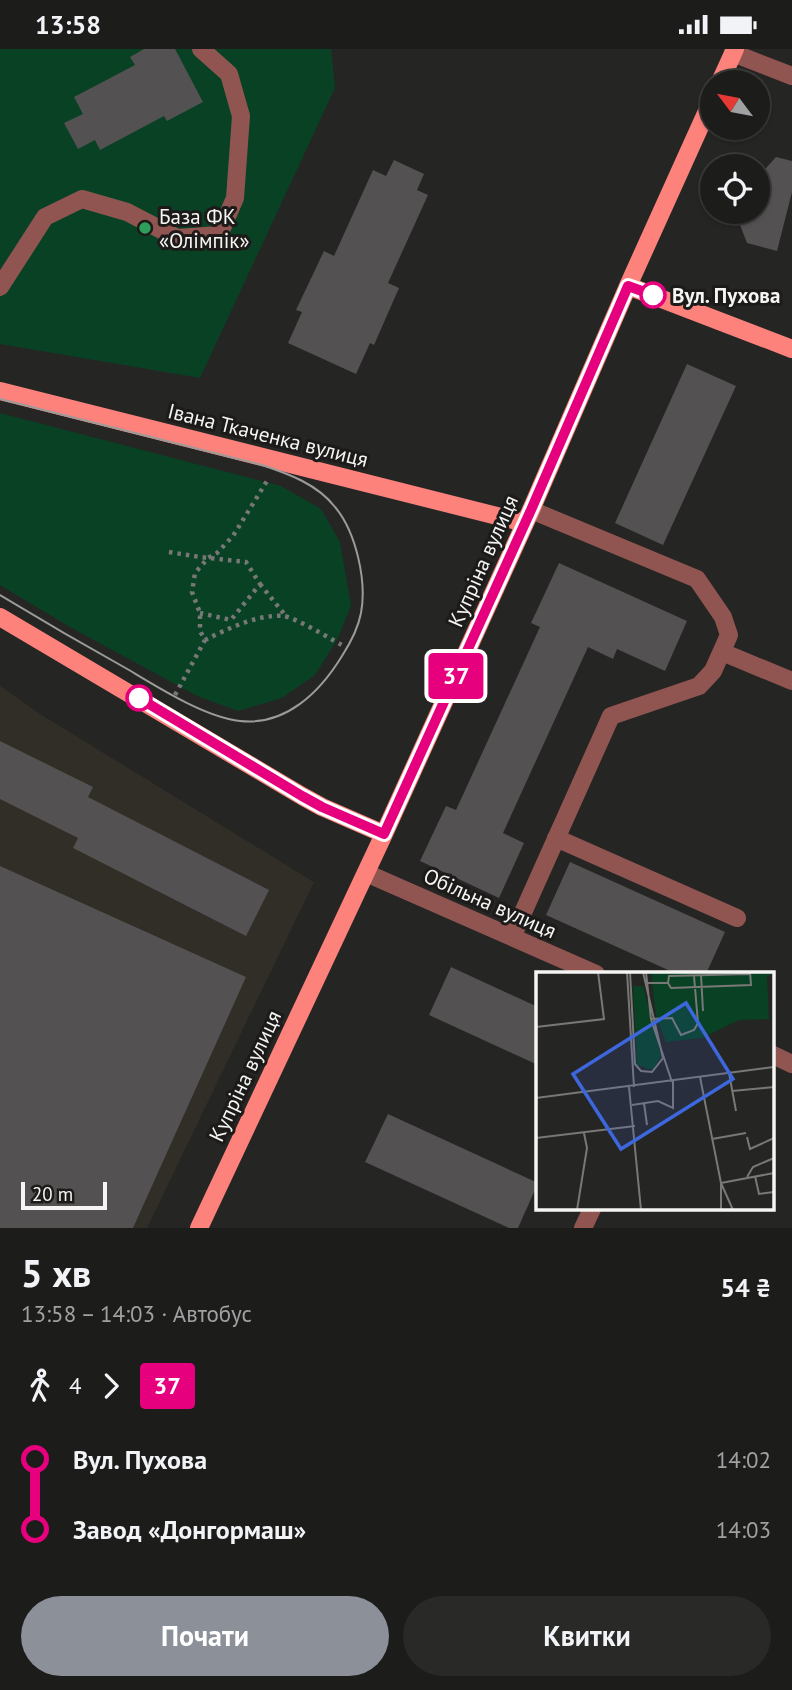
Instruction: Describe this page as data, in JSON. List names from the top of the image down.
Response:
{
  "streets": {
    "main road": ["Івана Ткаченка вулиця", "Купріна вулиця"],
    "street": ["Обільна вулиця"]
  },
  "crossings": [
    ["Івана Ткаченка вулиця", "Купріна вулиця"],
    ["Купріна вулиця", "Обільна вулиця"]
  ],
  "places": ["База ФК «Олімпік»", "Вул. Пухова"],
  "lines": ["bus line 37"],
  "scale_bar": "20 m",
  "north": "top left",
  "page": {
    "status": "13:58",
    "on_map": "37",
    "scale": "20 m",
    "heading": ["5 хв", "13:58 – 14:03 · Автобус", "54 ₴"],
    "legs": ["4", "37"],
    "list": [
      {
        "name": "Вул. Пухова",
        "value": "14:02"
      },
      {
        "name": "Завод «Донгормаш»",
        "value": "14:03"
      }
    ],
    "buttons": ["Почати", "Квитки"]
  }
}
